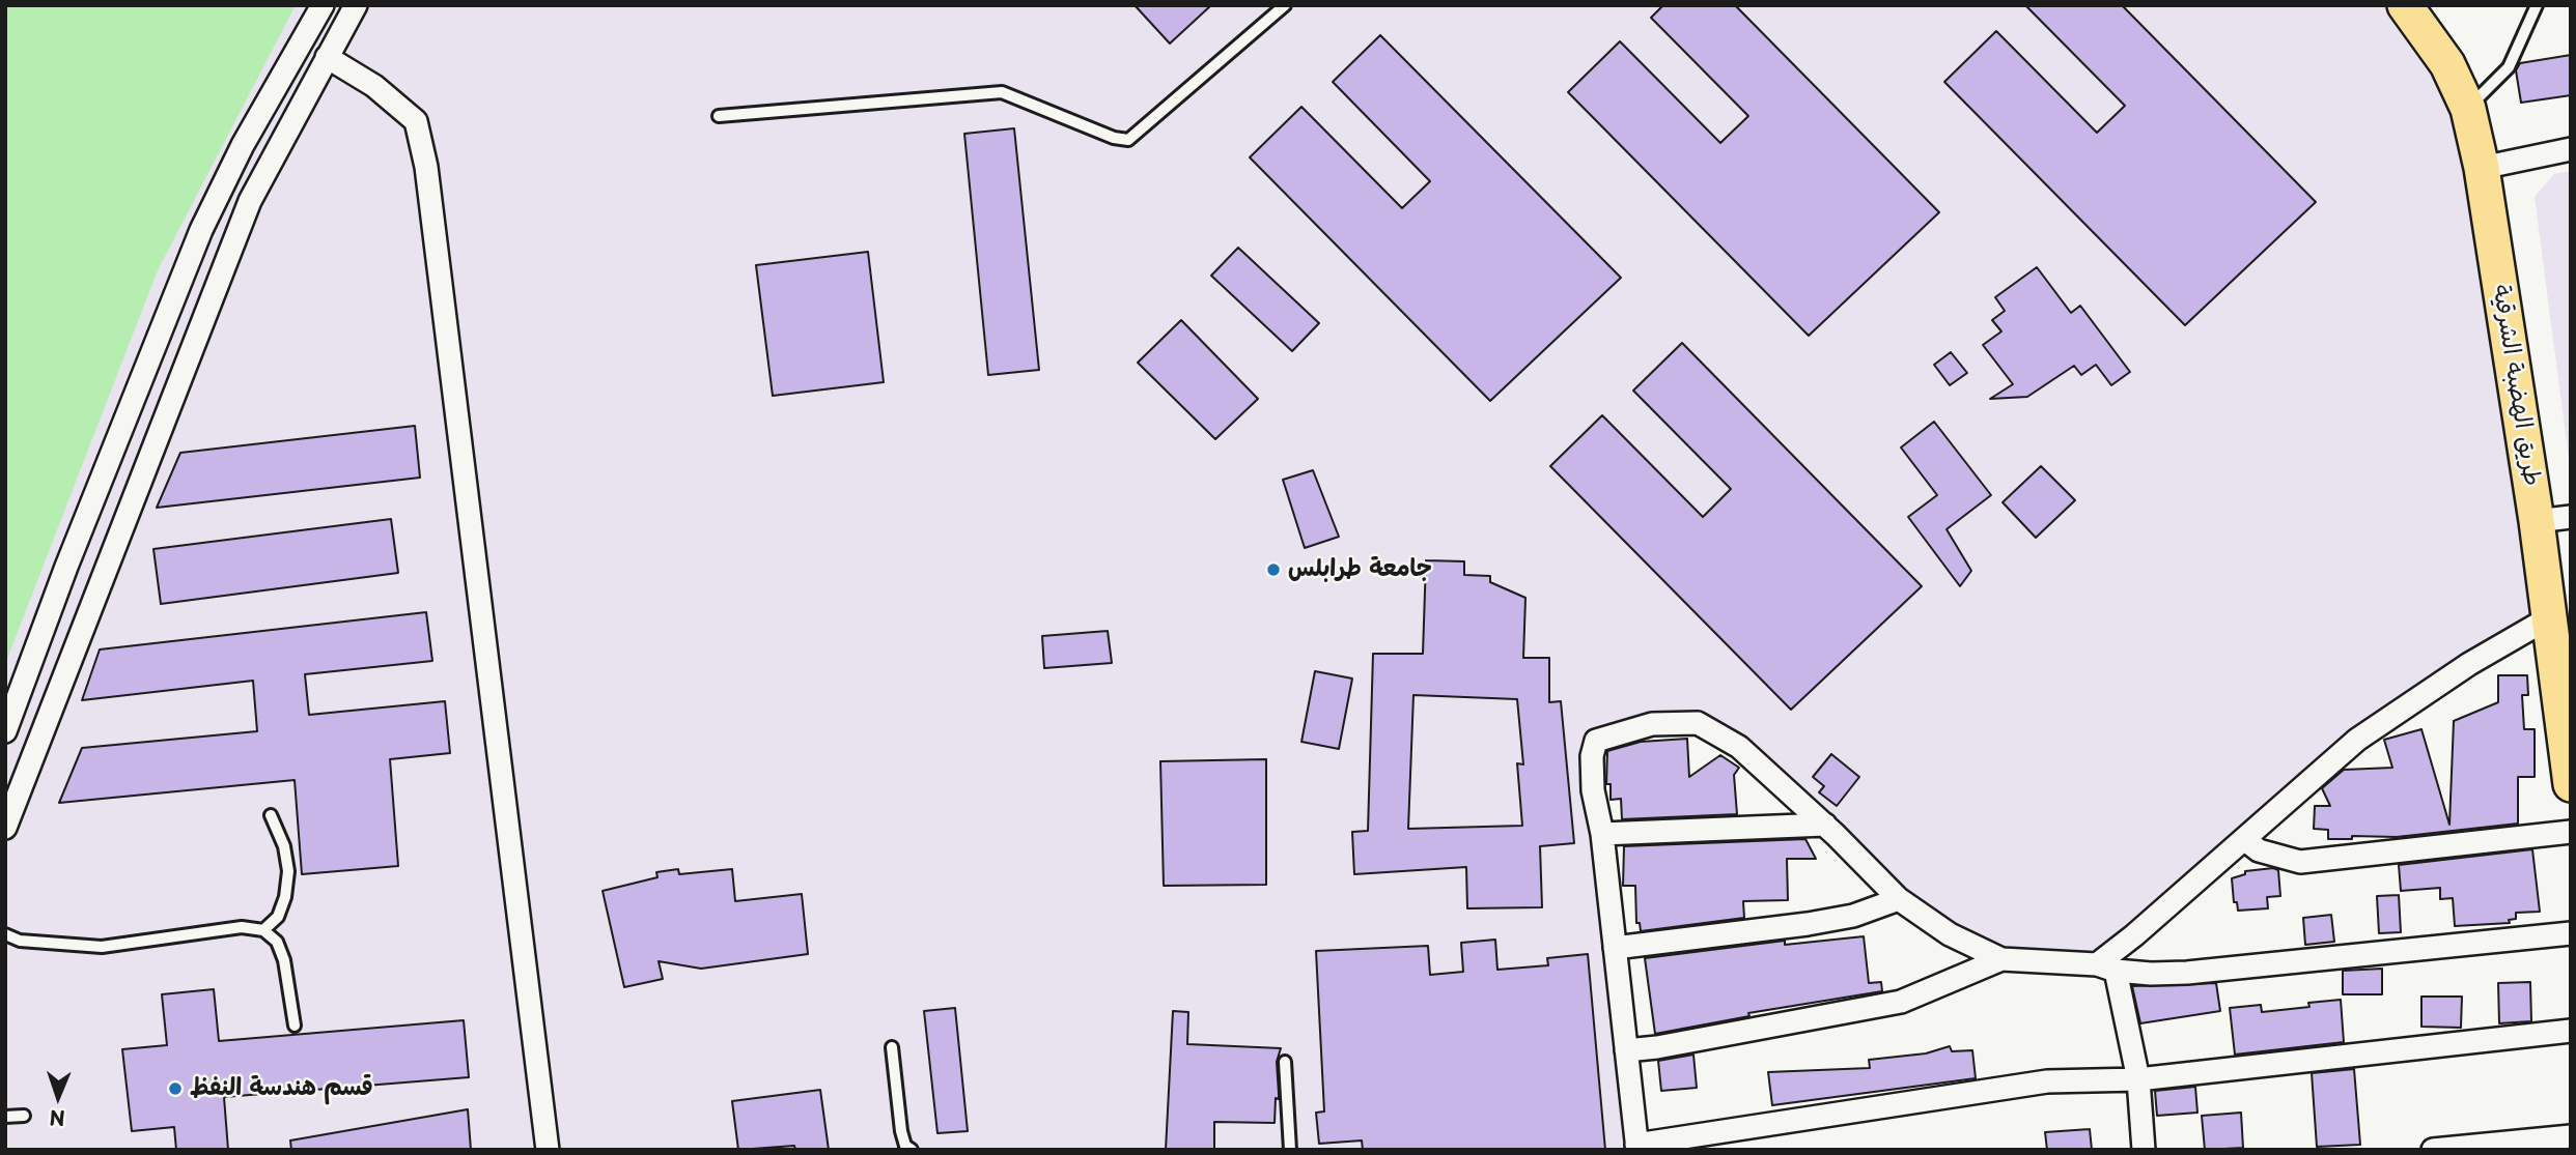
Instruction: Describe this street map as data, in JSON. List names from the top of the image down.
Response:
{
  "streets": {
    "main road": ["طريق الهضبة الشرقية"]
  },
  "places": ["جامعة طرابلس", "قسم هندسة النفظ"],
  "north": "bottom"
}
